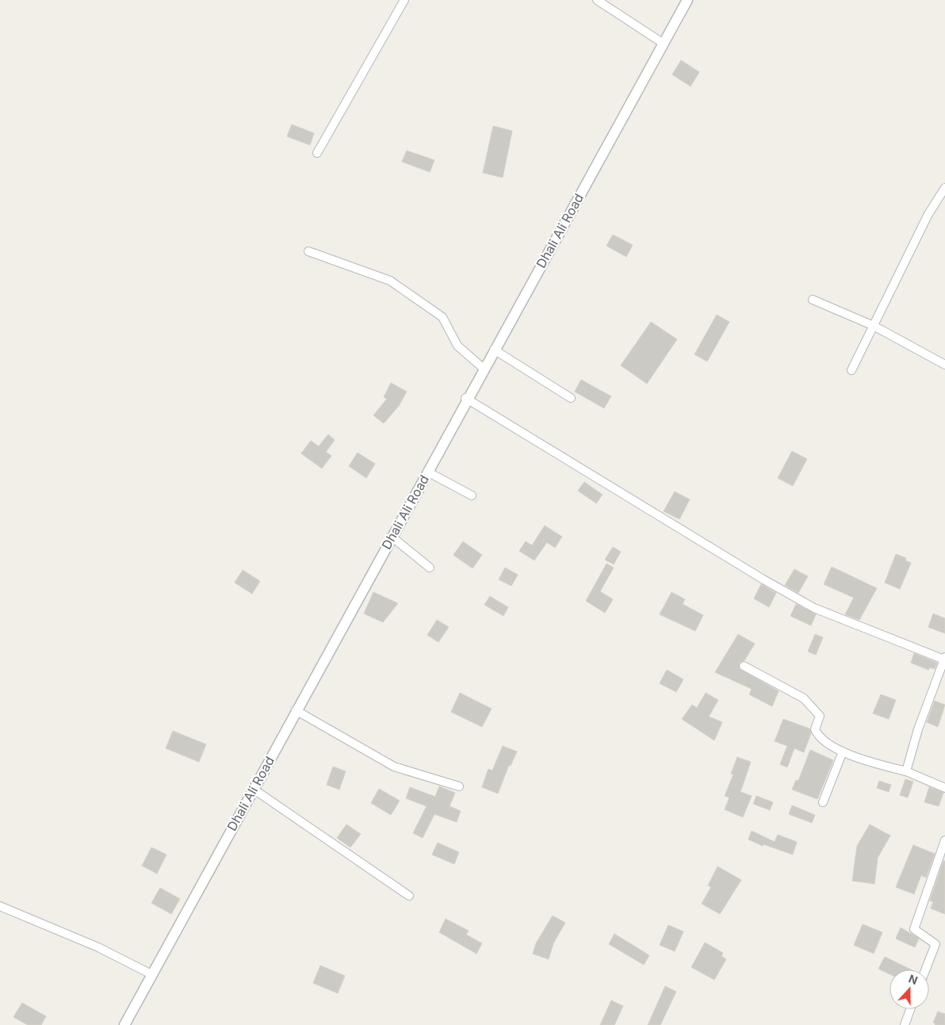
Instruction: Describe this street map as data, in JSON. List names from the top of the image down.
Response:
{
  "streets": {
    "street": ["Dhali Ali Road"]
  },
  "north": "top"
}
